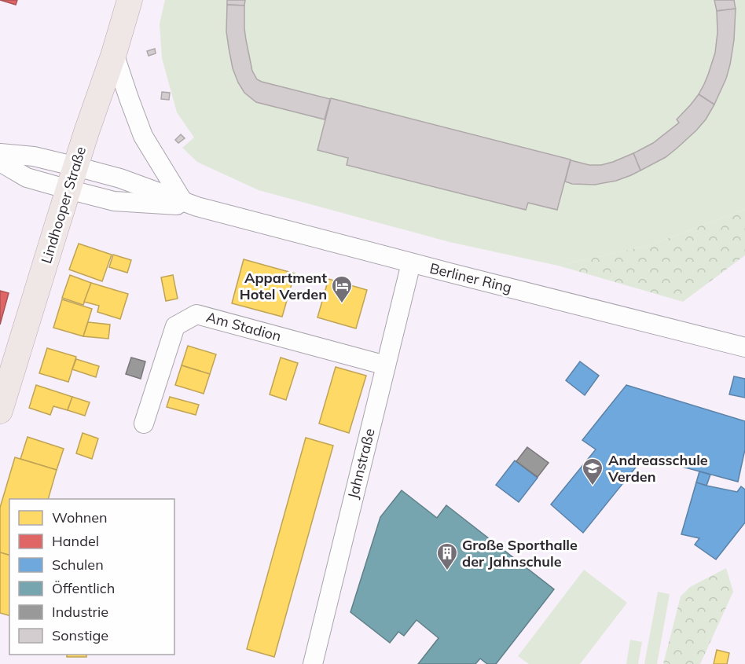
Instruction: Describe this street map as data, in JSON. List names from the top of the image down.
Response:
{
  "streets": {
    "main road": ["Lindhooper Straße"],
    "street": ["Berliner Ring", "Am Stadion", "Jahnstraße"]
  },
  "crossings": [
    ["Lindhooper Straße", "Berliner Ring"],
    ["Berliner Ring", "Jahnstraße"],
    ["Am Stadion", "Jahnstraße"]
  ],
  "places": {
    "hotel": ["Appartment Hotel Verden"],
    "school or university": ["Andreasschule Verden"],
    "building": ["Große Sporthalle der Jahnschule"]
  },
  "legend": [
    "Wohnen",
    "Handel",
    "Schulen",
    "Öffentlich",
    "Industrie",
    "Sonstige"
  ]
}
